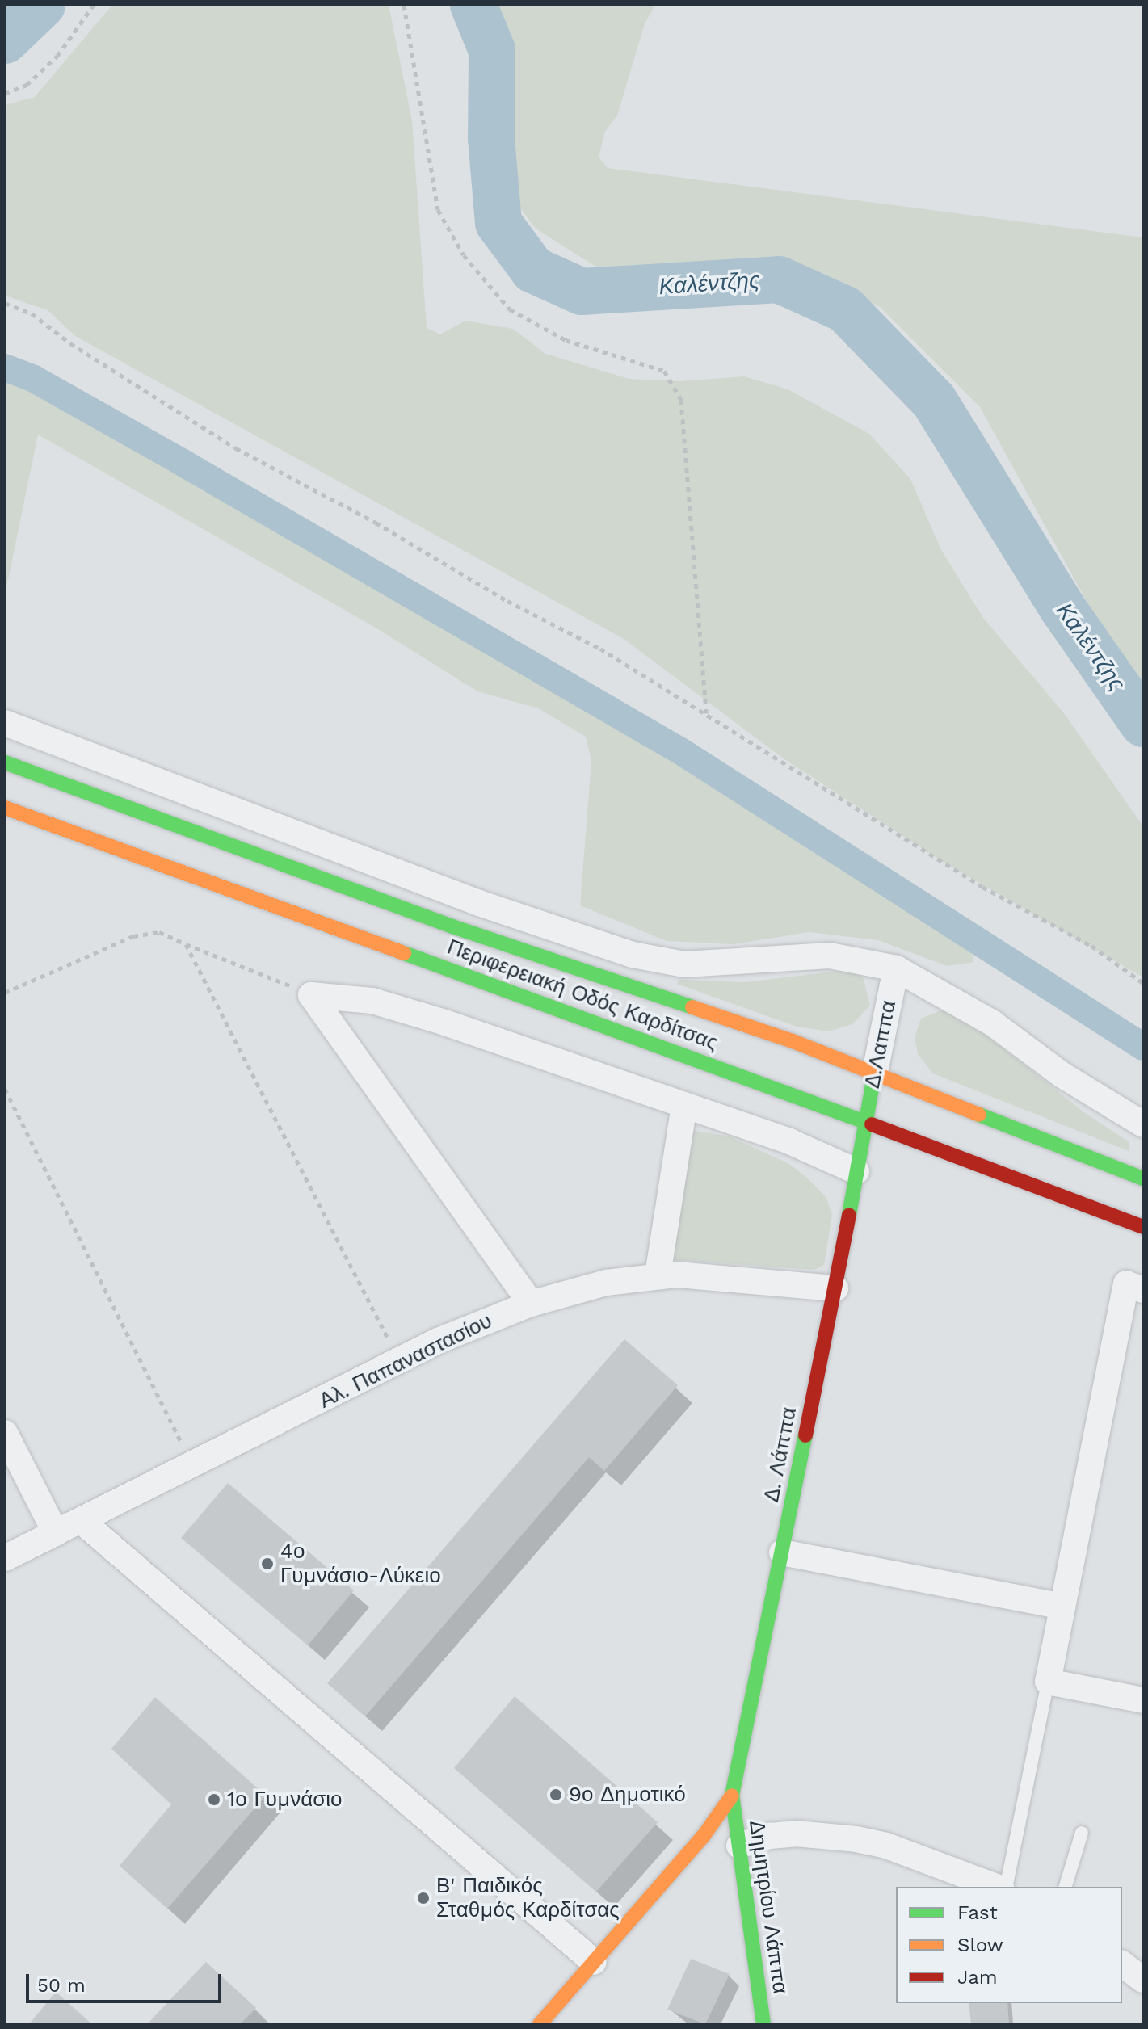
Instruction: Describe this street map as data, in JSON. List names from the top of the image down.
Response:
{
  "streets": {
    "main road": [
      "Περιφερειακή Οδός Καρδίτσας",
      "Δ.Λαππα",
      "Δ. Λάππα",
      "Δημητρίου Λάππα"
    ],
    "street": ["Αλ. Παπαναστασίου"]
  },
  "crossings": [
    ["Περιφερειακή Οδός Καρδίτσας", "Δ.Λαππα"],
    ["Περιφερειακή Οδός Καρδίτσας", "Δ. Λάππα"],
    ["Δ.Λαππα", "Δ. Λάππα"],
    ["Αλ. Παπαναστασίου", "Δ. Λάππα"],
    ["Δ. Λάππα", "Δημητρίου Λάππα"]
  ],
  "water": ["Καλέντζης"],
  "places": [
    "4ο Γυμνάσιο-Λύκειο",
    "9ο Δημοτικό",
    "1ο Γυμνάσιο",
    "Β' Παιδικός Σταθμός Καρδίτσας"
  ],
  "legend": ["Fast", "Slow", "Jam"],
  "scale_bar": "50 m"
}
